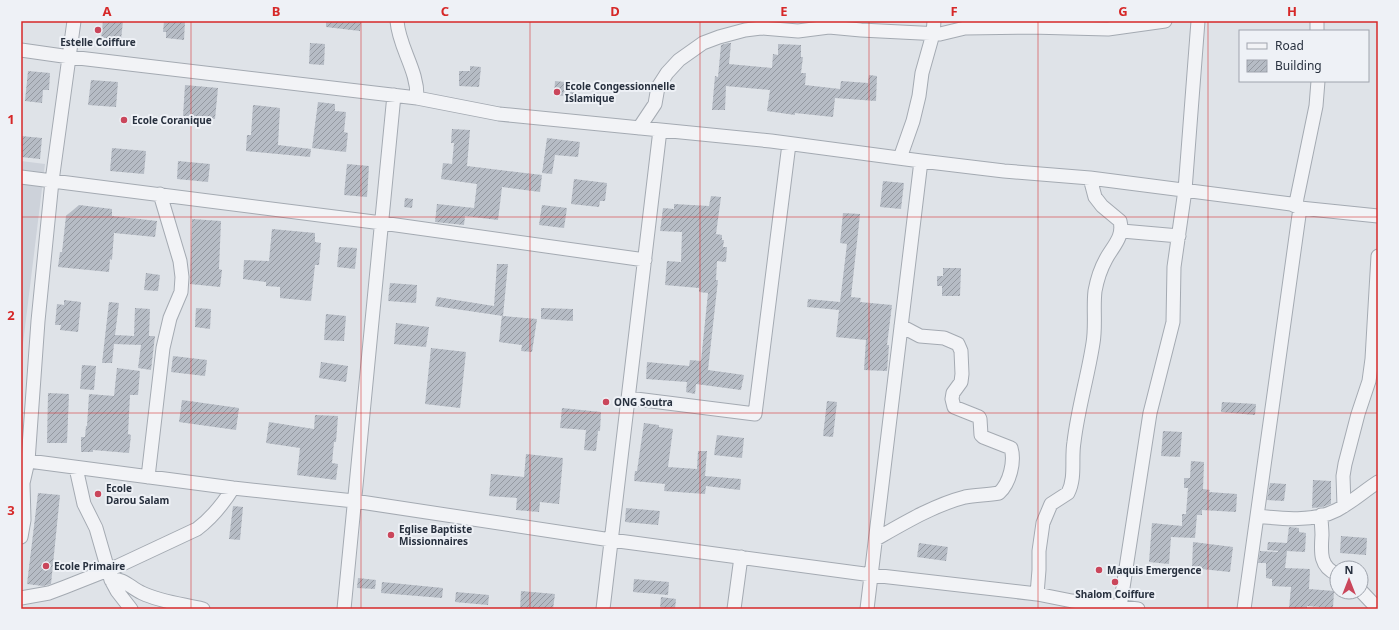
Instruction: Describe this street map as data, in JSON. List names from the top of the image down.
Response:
{
  "places": [
    "Estelle Coiffure",
    "Ecole Congessionnelle Islamique",
    "Ecole Coranique",
    "ONG Soutra",
    "Ecole Darou Salam",
    "Eglise Baptiste Missionnaires",
    "Ecole Primaire",
    "Maquis Emergence",
    "Shalom Coiffure"
  ],
  "legend": ["Road", "Building"],
  "north": "top",
  "grid": {
    "columns": [
      "A",
      "B",
      "C",
      "D",
      "E",
      "F",
      "G",
      "H"
    ],
    "rows": ["1", "2", "3"]
  }
}
